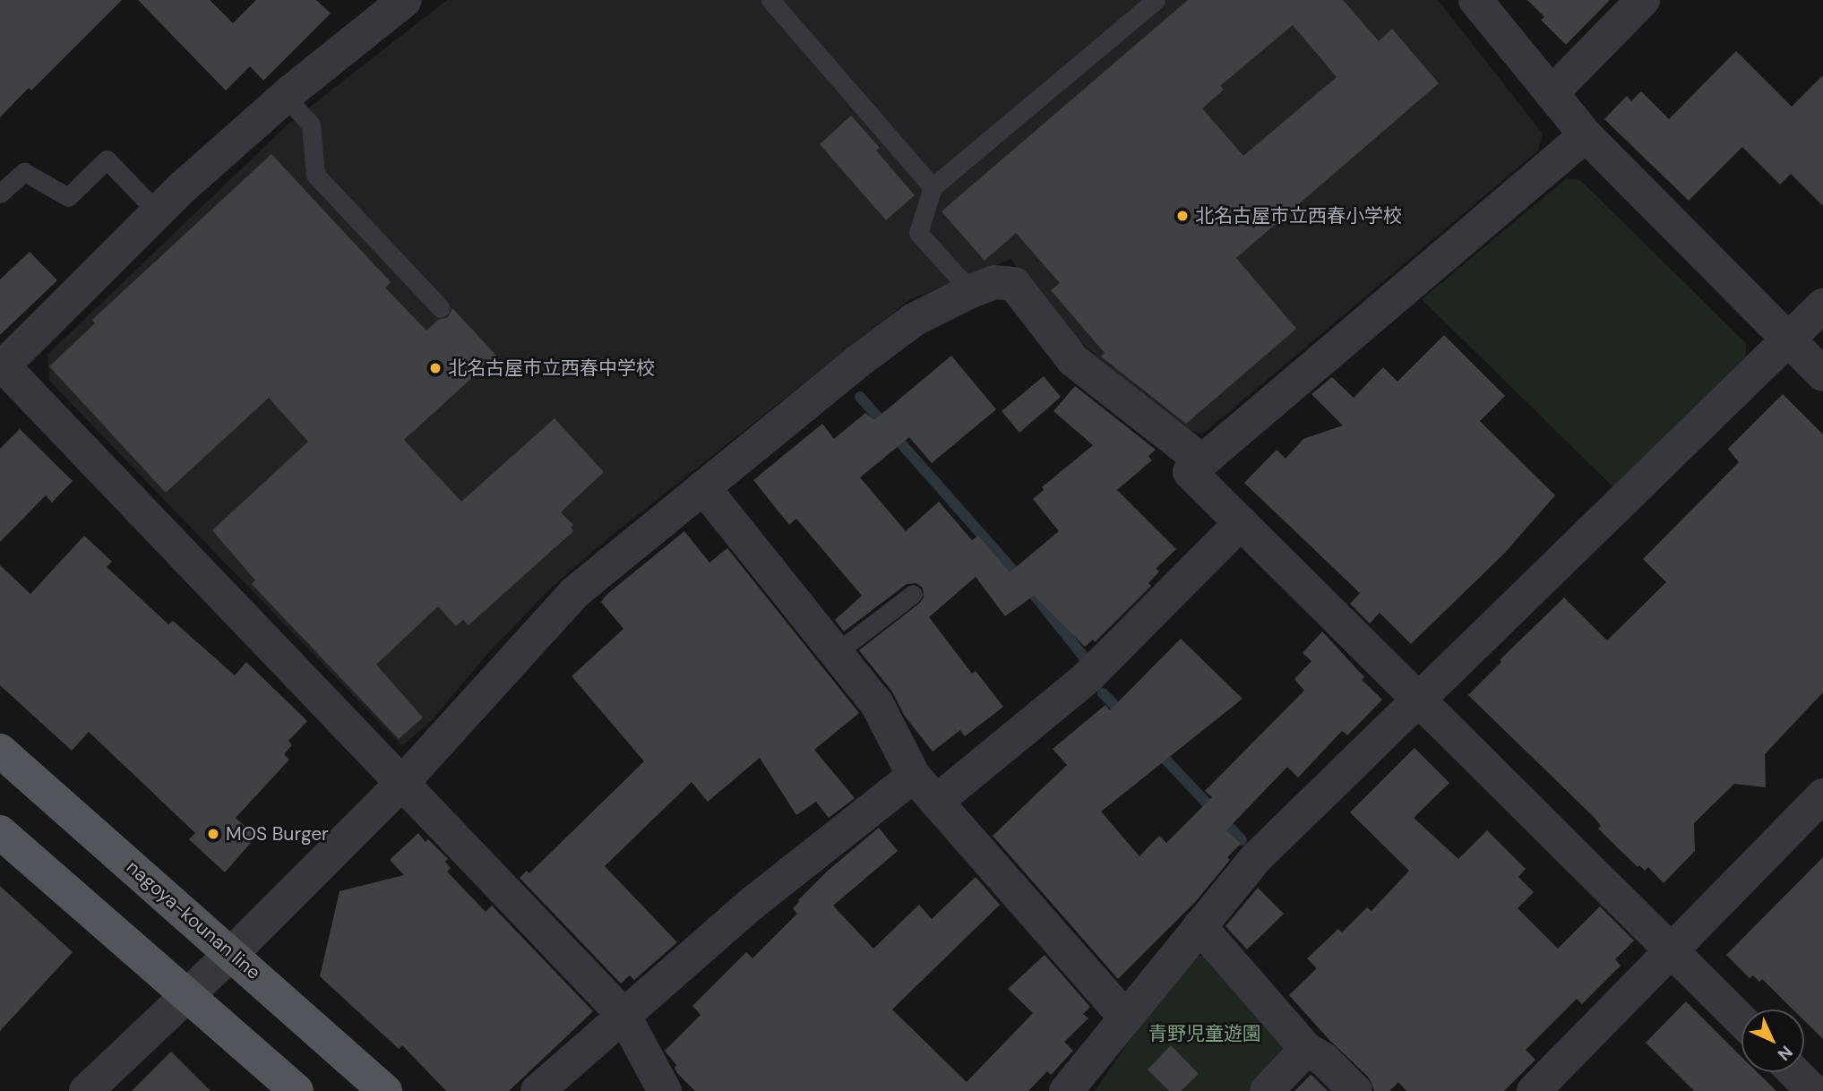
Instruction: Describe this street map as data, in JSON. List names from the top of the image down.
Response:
{
  "streets": {
    "main road": ["nagoya-kounan line"]
  },
  "parks": ["青野児童遊園"],
  "places": ["北名古屋市立西春小学校", "北名古屋市立西春中学校", "MOS Burger"],
  "north": "bottom right"
}
